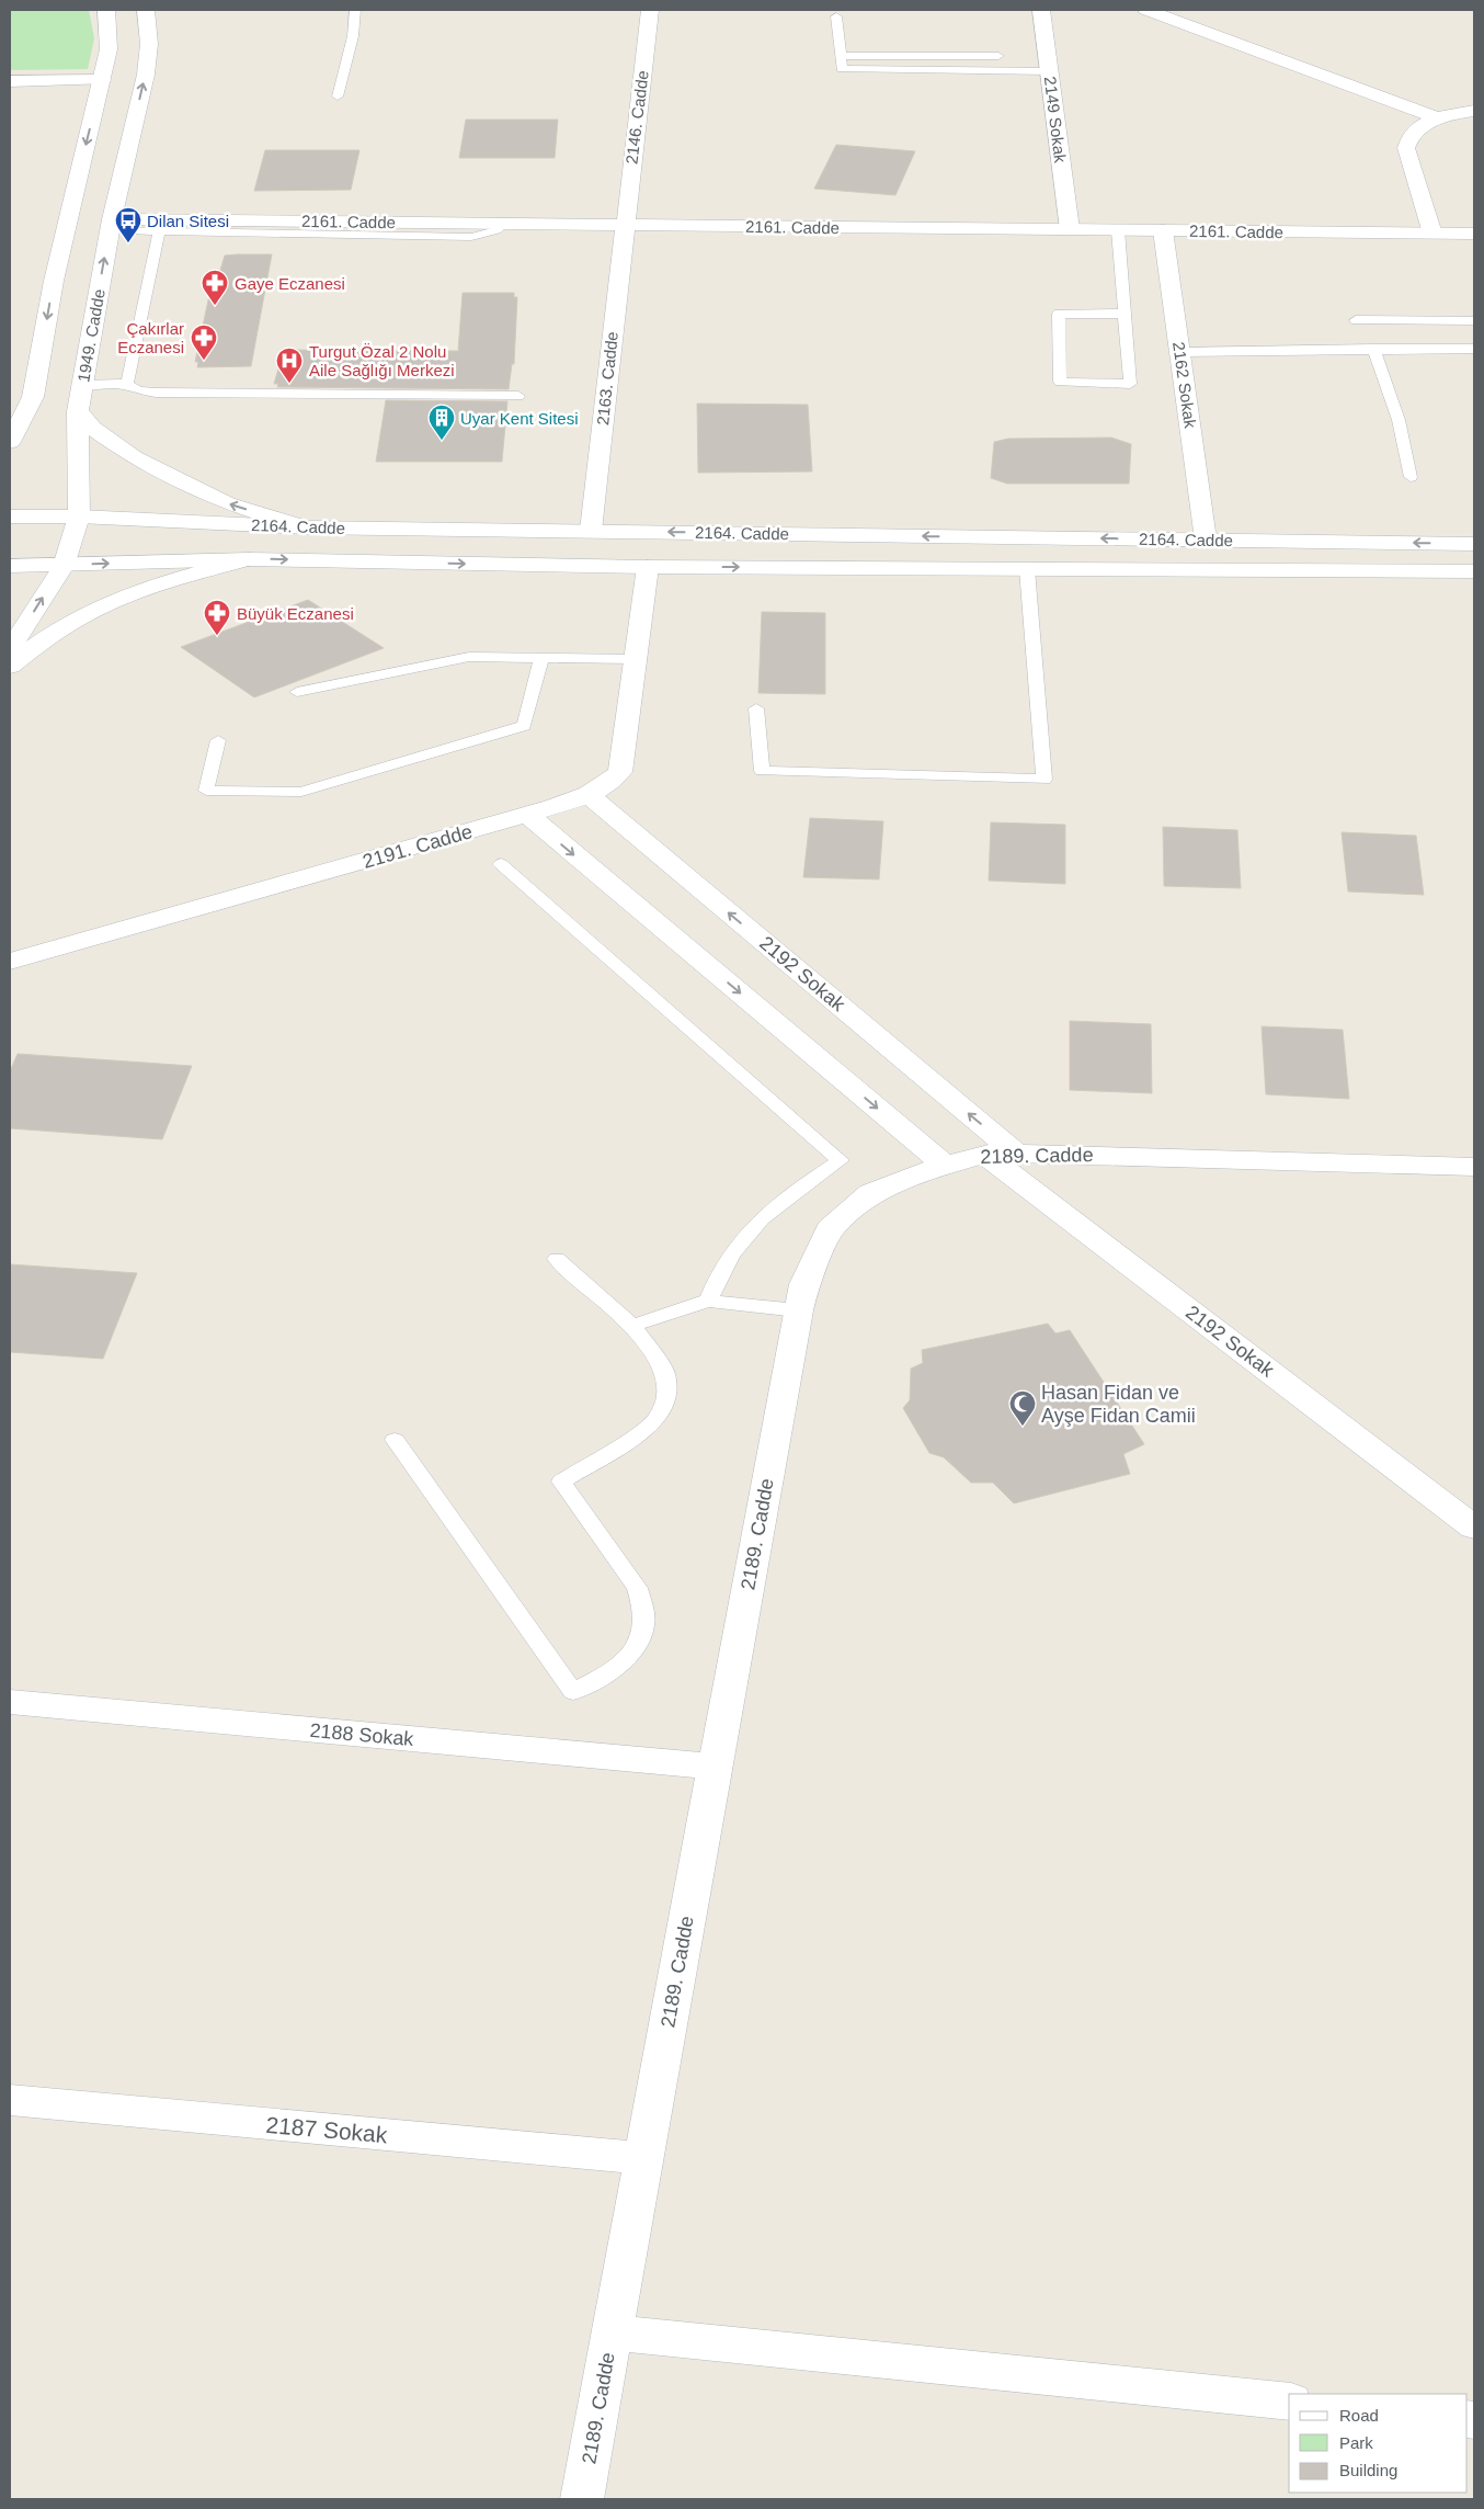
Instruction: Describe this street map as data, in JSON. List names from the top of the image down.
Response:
{
  "streets": {
    "street": [
      "2146. Cadde",
      "2149 Sokak",
      "2161. Cadde",
      "1949. Cadde",
      "2163. Cadde",
      "2162 Sokak",
      "2164. Cadde",
      "2191. Cadde",
      "2192 Sokak",
      "2189. Cadde",
      "2188 Sokak",
      "2187 Sokak"
    ]
  },
  "crossings": [
    ["2146. Cadde", "2161. Cadde"],
    ["2146. Cadde", "2163. Cadde"],
    ["2149 Sokak", "2161. Cadde"],
    ["2161. Cadde", "1949. Cadde"],
    ["2161. Cadde", "2163. Cadde"],
    ["2161. Cadde", "2162 Sokak"],
    ["1949. Cadde", "2164. Cadde"],
    ["2163. Cadde", "2164. Cadde"],
    ["2162 Sokak", "2164. Cadde"],
    ["2164. Cadde", "2191. Cadde"],
    ["2191. Cadde", "2192 Sokak"],
    ["2192 Sokak", "2189. Cadde"],
    ["2189. Cadde", "2188 Sokak"],
    ["2189. Cadde", "2187 Sokak"]
  ],
  "places": {
    "bus stop": ["Dilan Sitesi"],
    "pharmacy": ["Gaye Eczanesi", "Çakırlar Eczanesi", "Büyük Eczanesi"],
    "hospital": ["Turgut Özal 2 Nolu Aile Sağlığı Merkezi"],
    "building": ["Uyar Kent Sitesi"],
    "mosque": ["Hasan Fidan ve Ayşe Fidan Camii"]
  },
  "legend": ["Road", "Park", "Building"]
}
